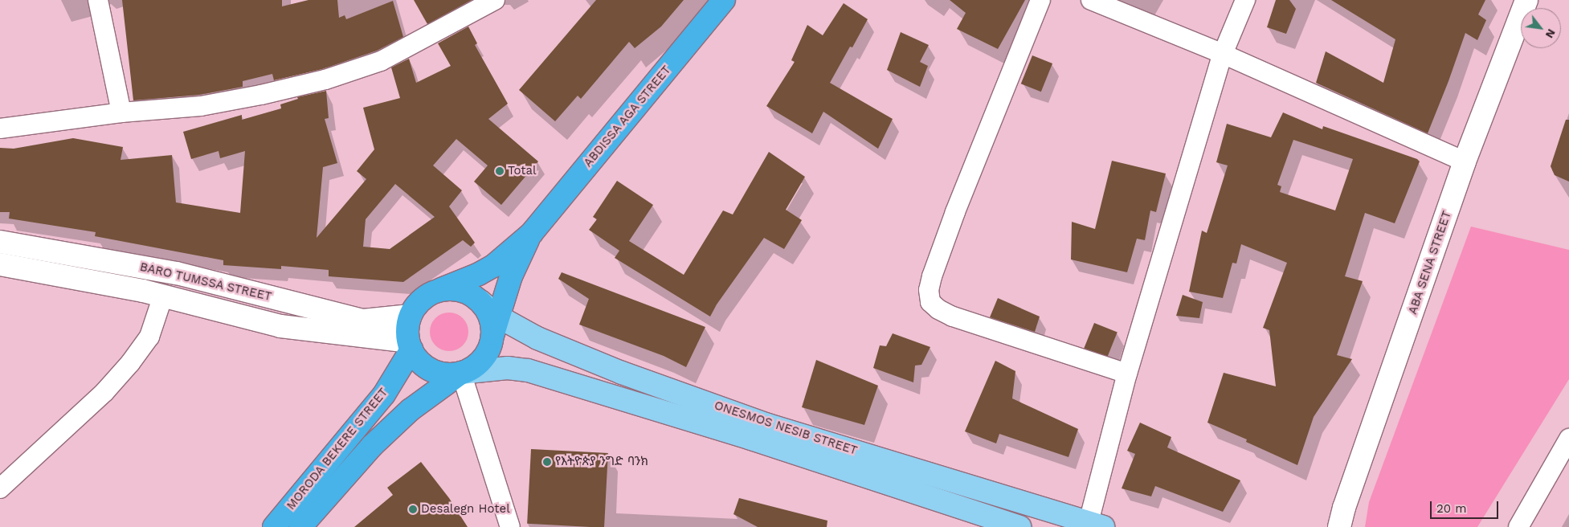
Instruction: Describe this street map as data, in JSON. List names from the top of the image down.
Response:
{
  "streets": {
    "highway": ["ABDISSA AGA STREET", "MORODA BEKERE STREET"],
    "main road": ["ONESMOS NESIB STREET"],
    "street": ["ABA SENA STREET", "BARO TUMSSA STREET"]
  },
  "crossings": [
    ["BARO TUMSSA STREET", "ONESMOS NESIB STREET"],
    ["BARO TUMSSA STREET", "MORODA BEKERE STREET"],
    ["ONESMOS NESIB STREET", "MORODA BEKERE STREET"]
  ],
  "places": ["Total", "የእትዮጵያ ንግድ ባንክ", "Desalegn Hotel"],
  "scale_bar": "20 m",
  "north": "bottom right"
}
